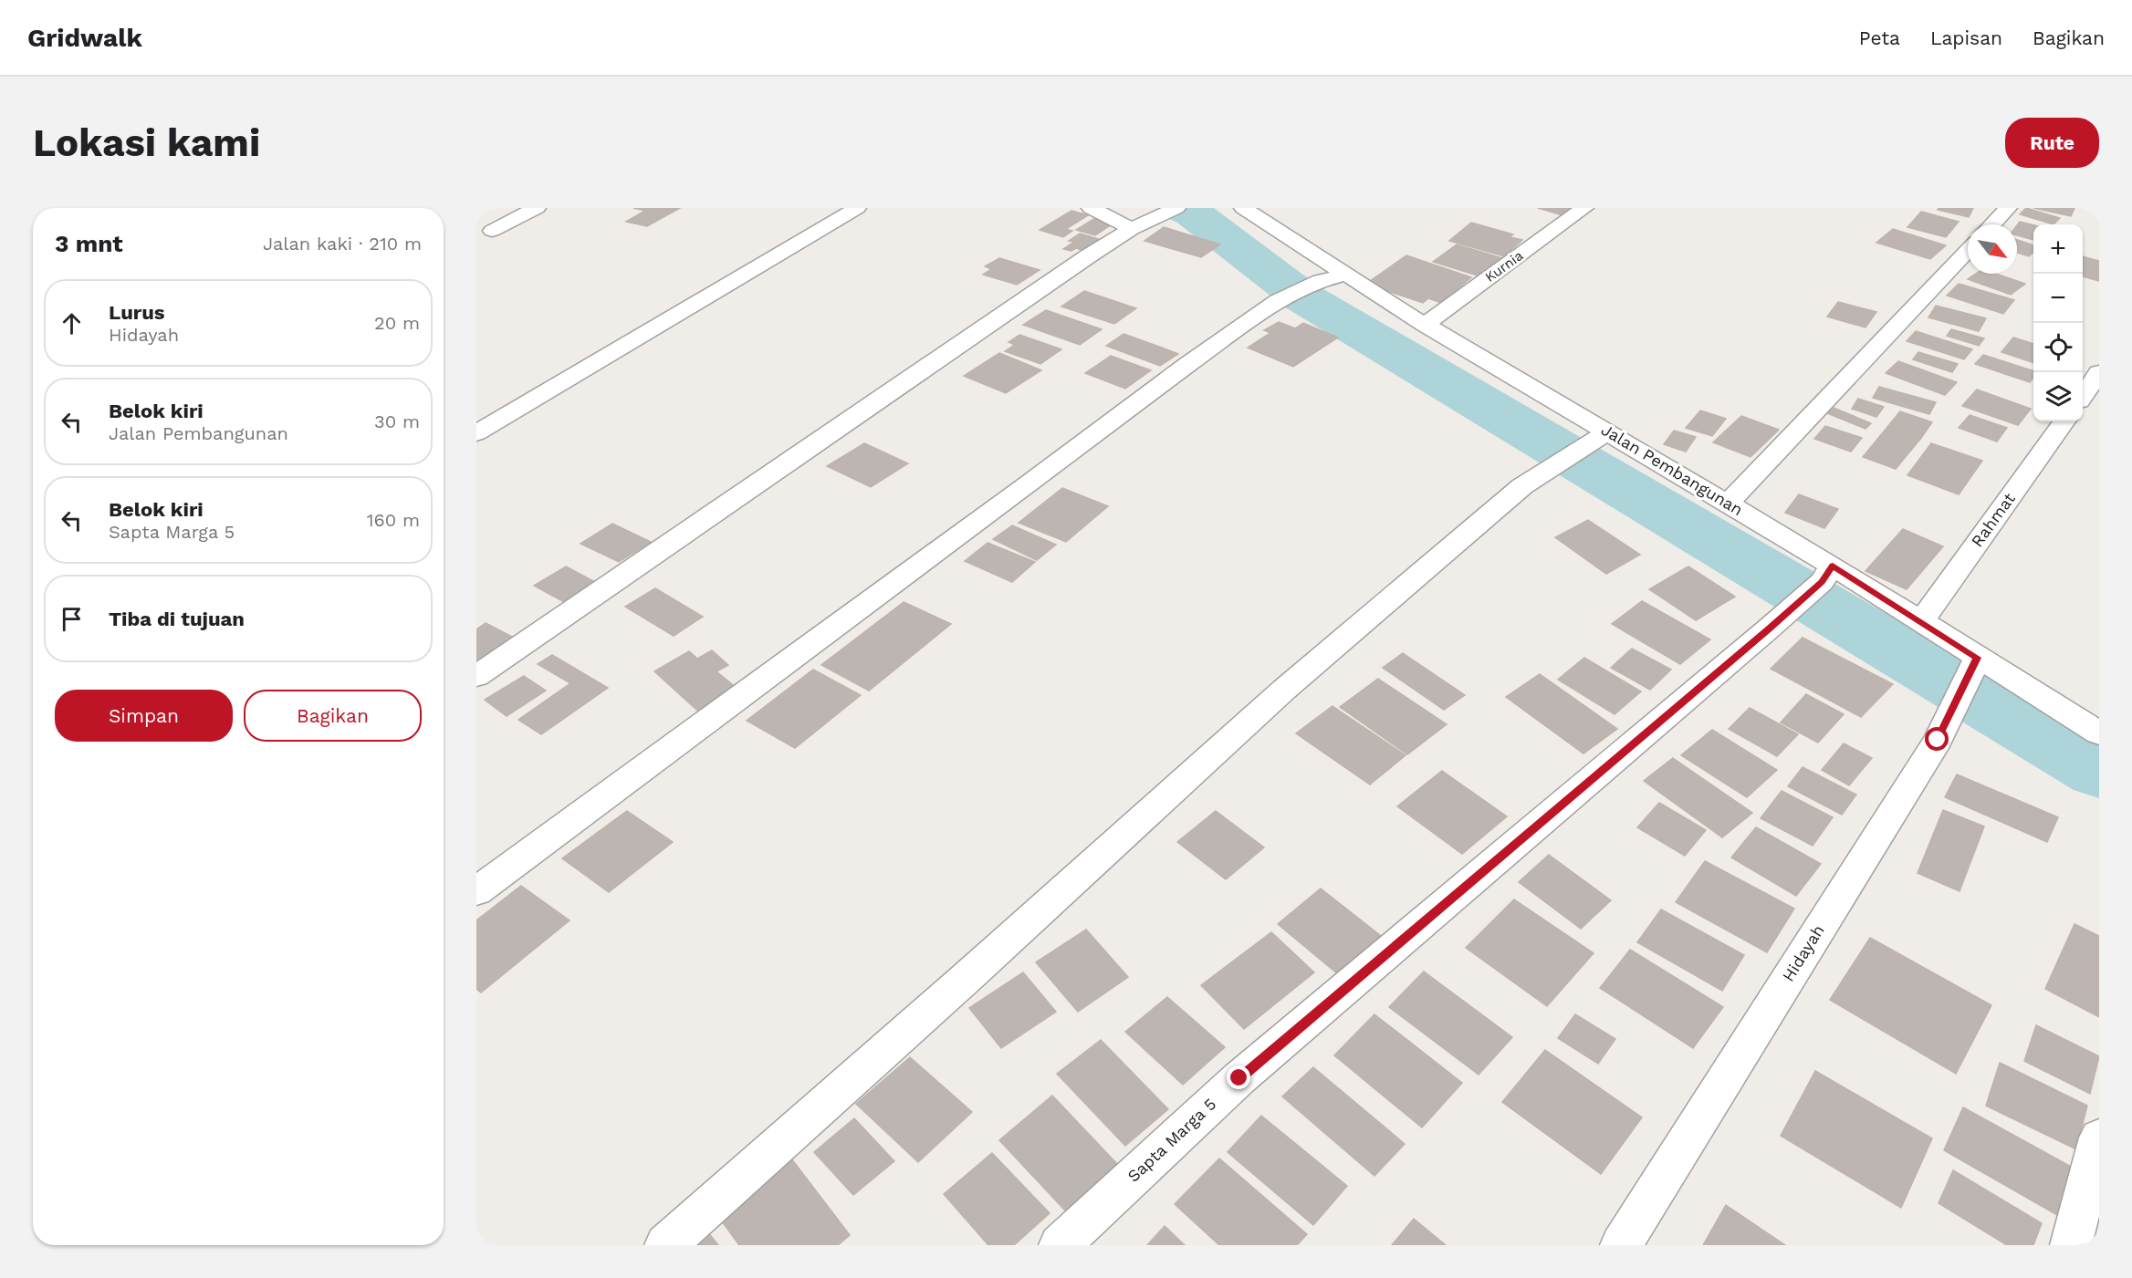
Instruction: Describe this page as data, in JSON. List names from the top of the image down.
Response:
{
  "streets": {
    "street": [
      "Kurnia",
      "Jalan Pembangunan",
      "Rahmat",
      "Hidayah",
      "Sapta Marga 5"
    ]
  },
  "crossings": [
    ["Kurnia", "Jalan Pembangunan"],
    ["Jalan Pembangunan", "Rahmat"],
    ["Jalan Pembangunan", "Hidayah"],
    ["Jalan Pembangunan", "Sapta Marga 5"]
  ],
  "north": "bottom right",
  "page": {
    "header": "Gridwalk",
    "nav": ["Peta", "Lapisan", "Bagikan"],
    "buttons": [
      "Rute",
      ["Simpan", "Bagikan"]
    ],
    "title": "Lokasi kami",
    "heading": ["3 mnt", "Jalan kaki · 210 m"],
    "map_buttons": ["+", "−"],
    "list": [
      ["Lurus", "Hidayah", "20 m"],
      ["Belok kiri", "Jalan Pembangunan", "30 m"],
      ["Belok kiri", "Sapta Marga 5", "160 m"],
      "Tiba di tujuan"
    ]
  }
}
